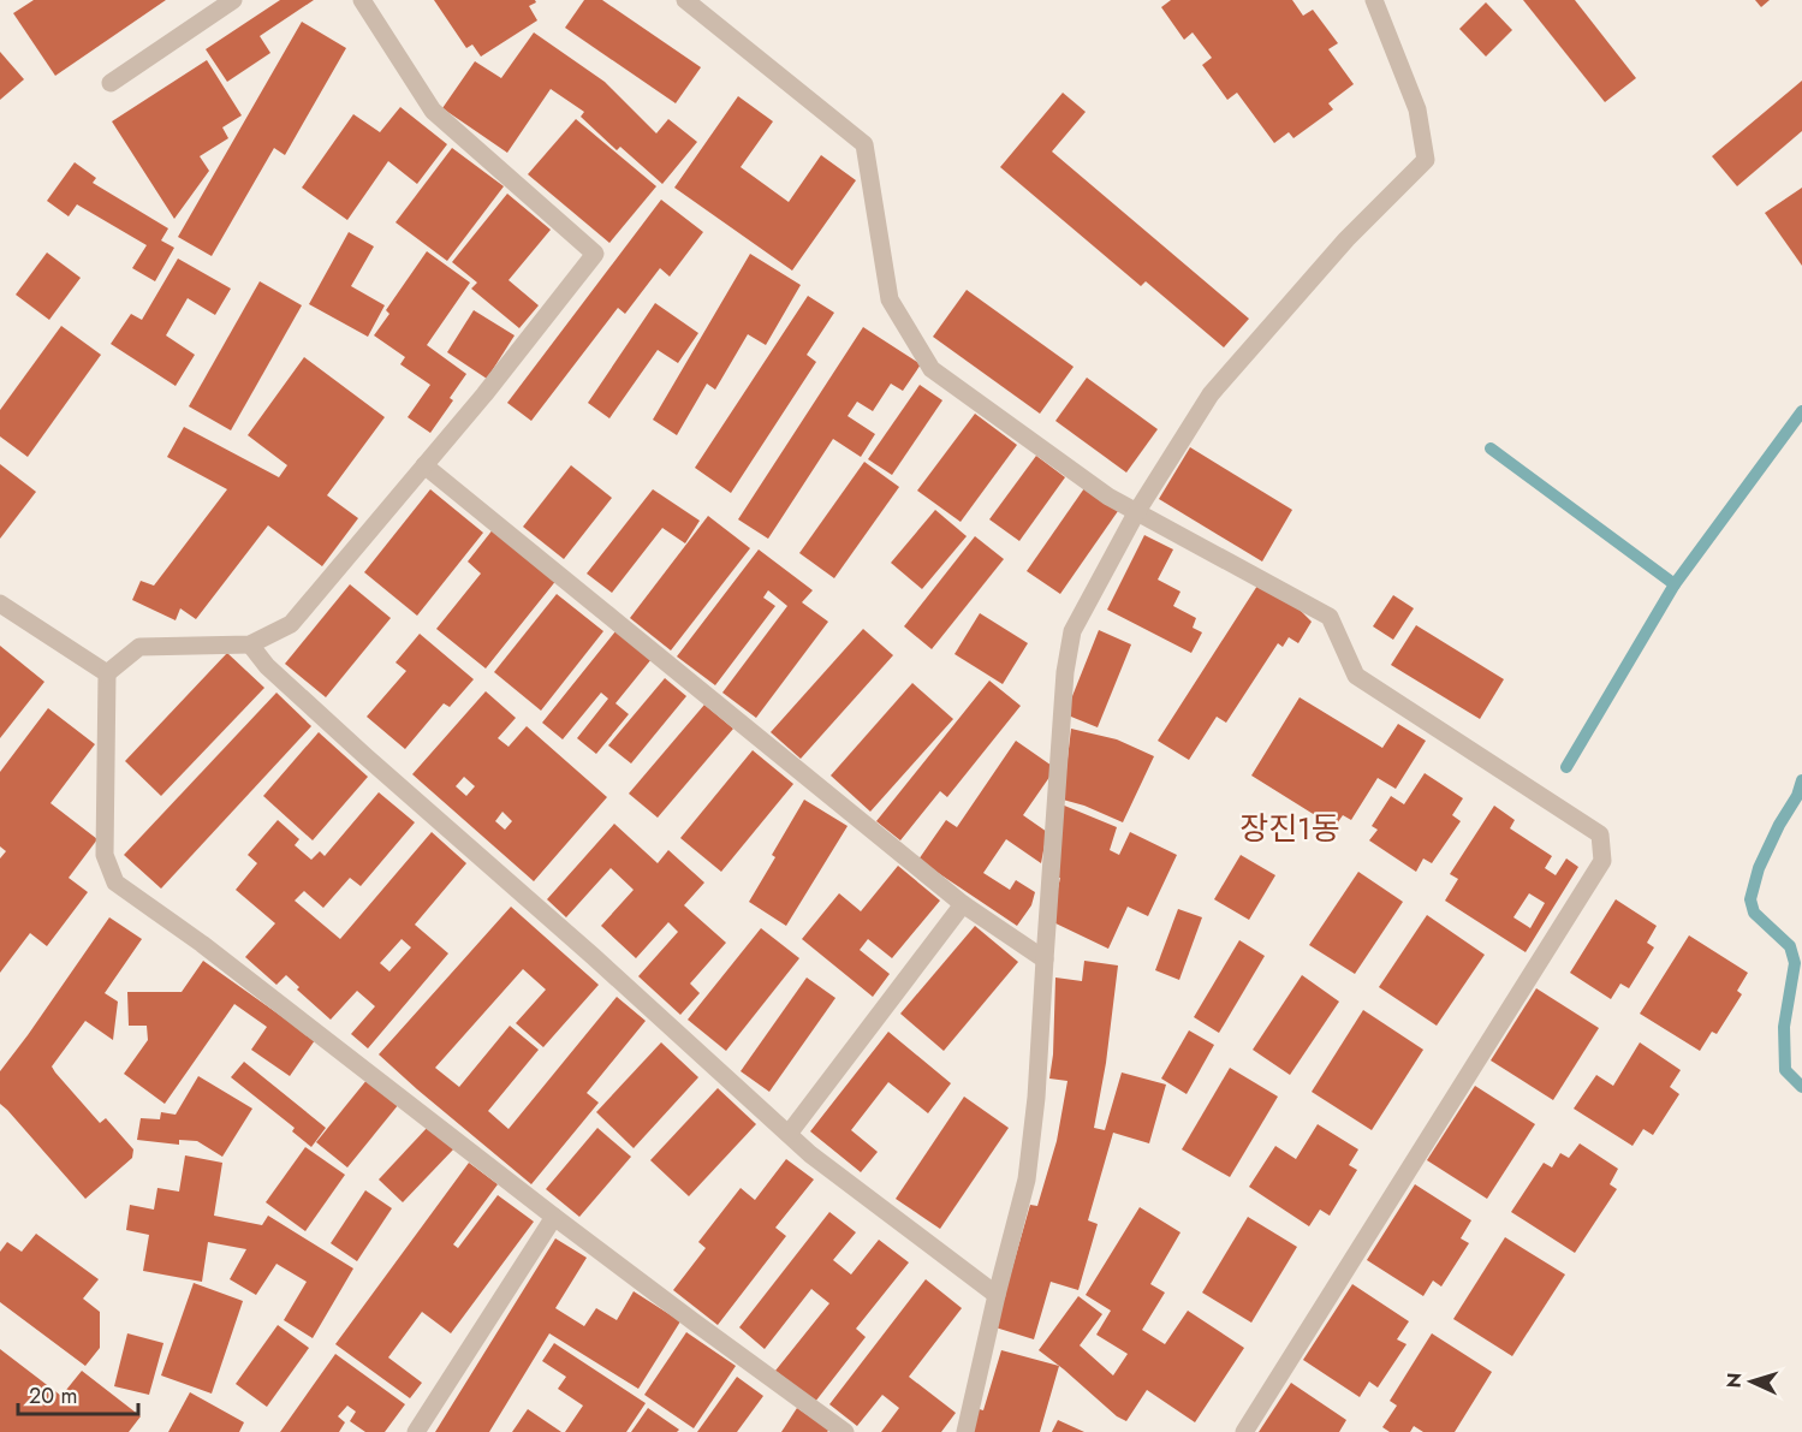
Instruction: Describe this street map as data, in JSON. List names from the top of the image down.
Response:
{
  "districts": ["장진1동"],
  "scale_bar": "20 m",
  "north": "left"
}
